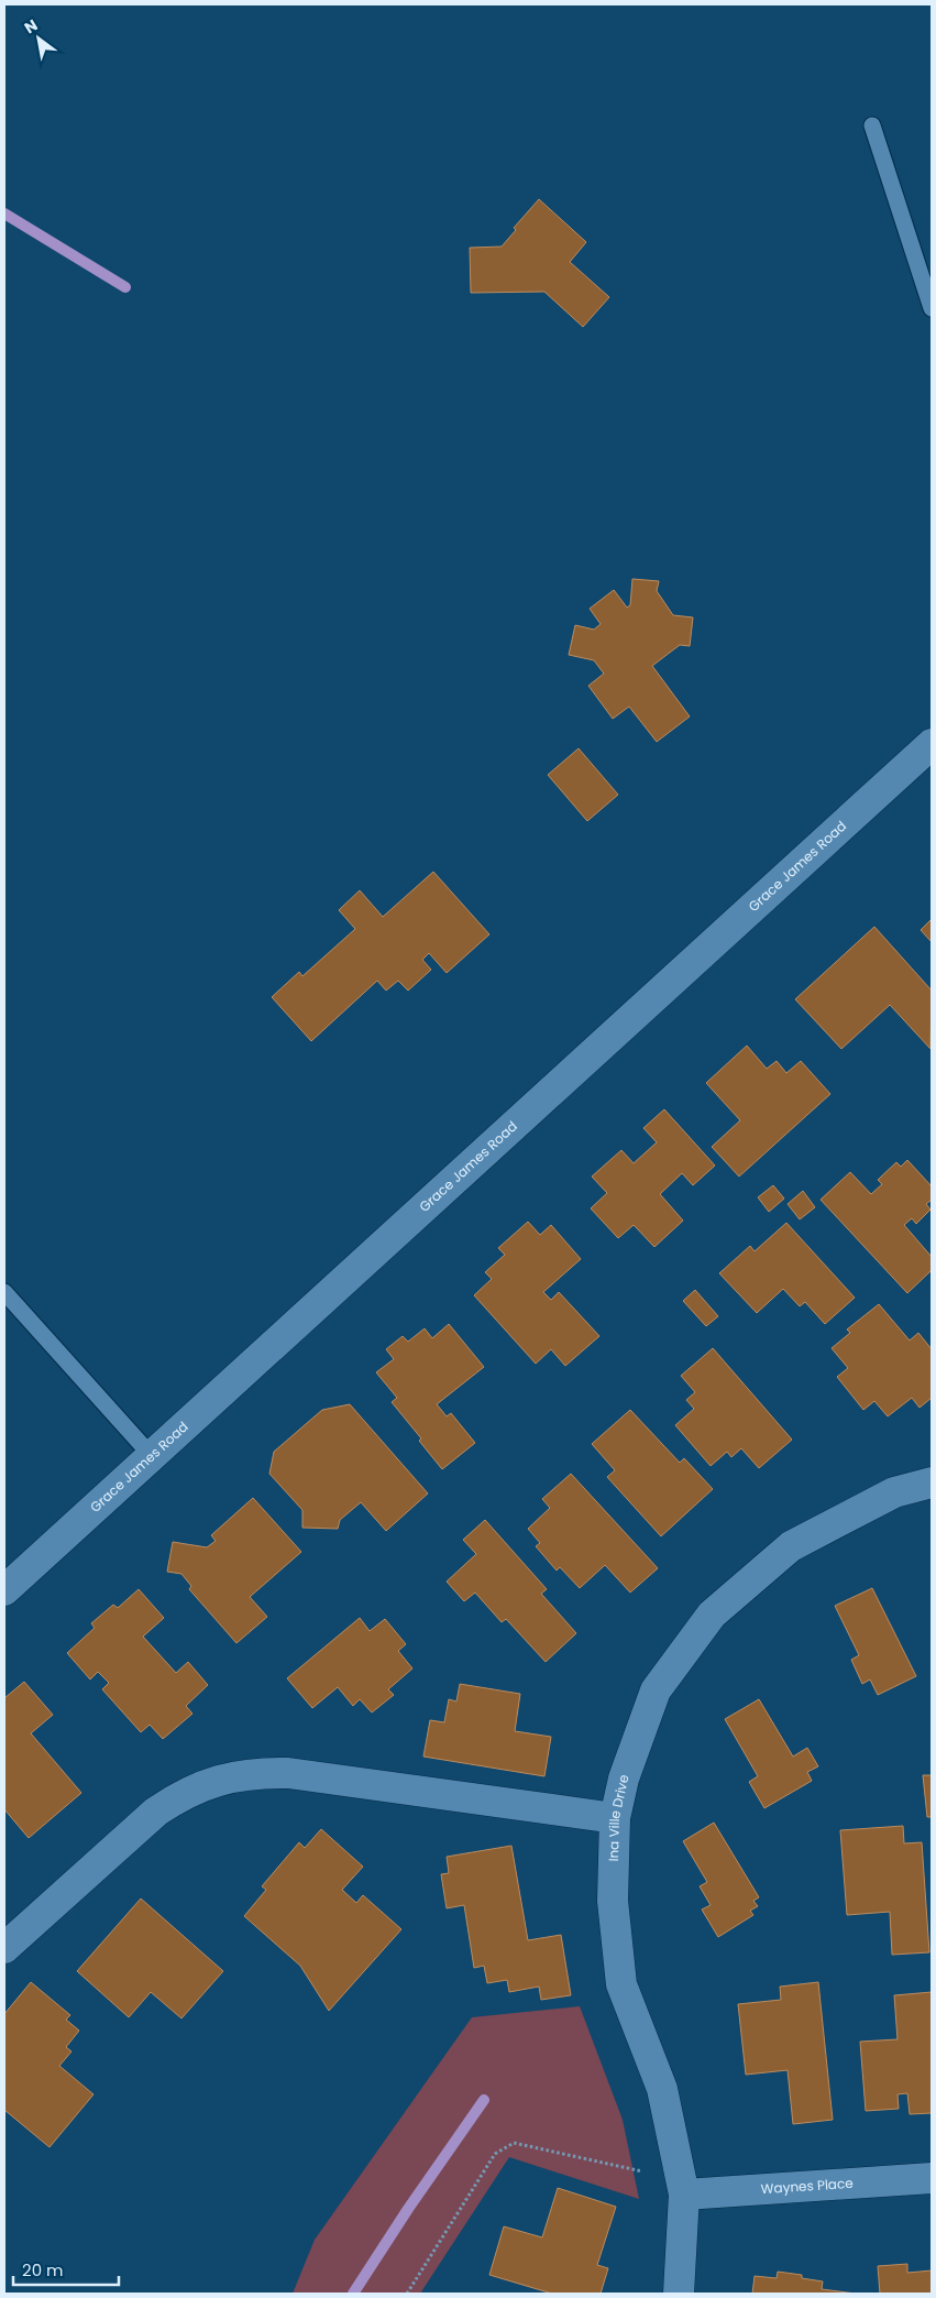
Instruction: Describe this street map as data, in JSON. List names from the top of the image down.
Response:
{
  "streets": {
    "street": ["Grace James Road", "Ina Ville Drive", "Waynes Place"]
  },
  "crossings": [
    ["Ina Ville Drive", "Waynes Place"]
  ],
  "scale_bar": "20 m",
  "north": "top left"
}
